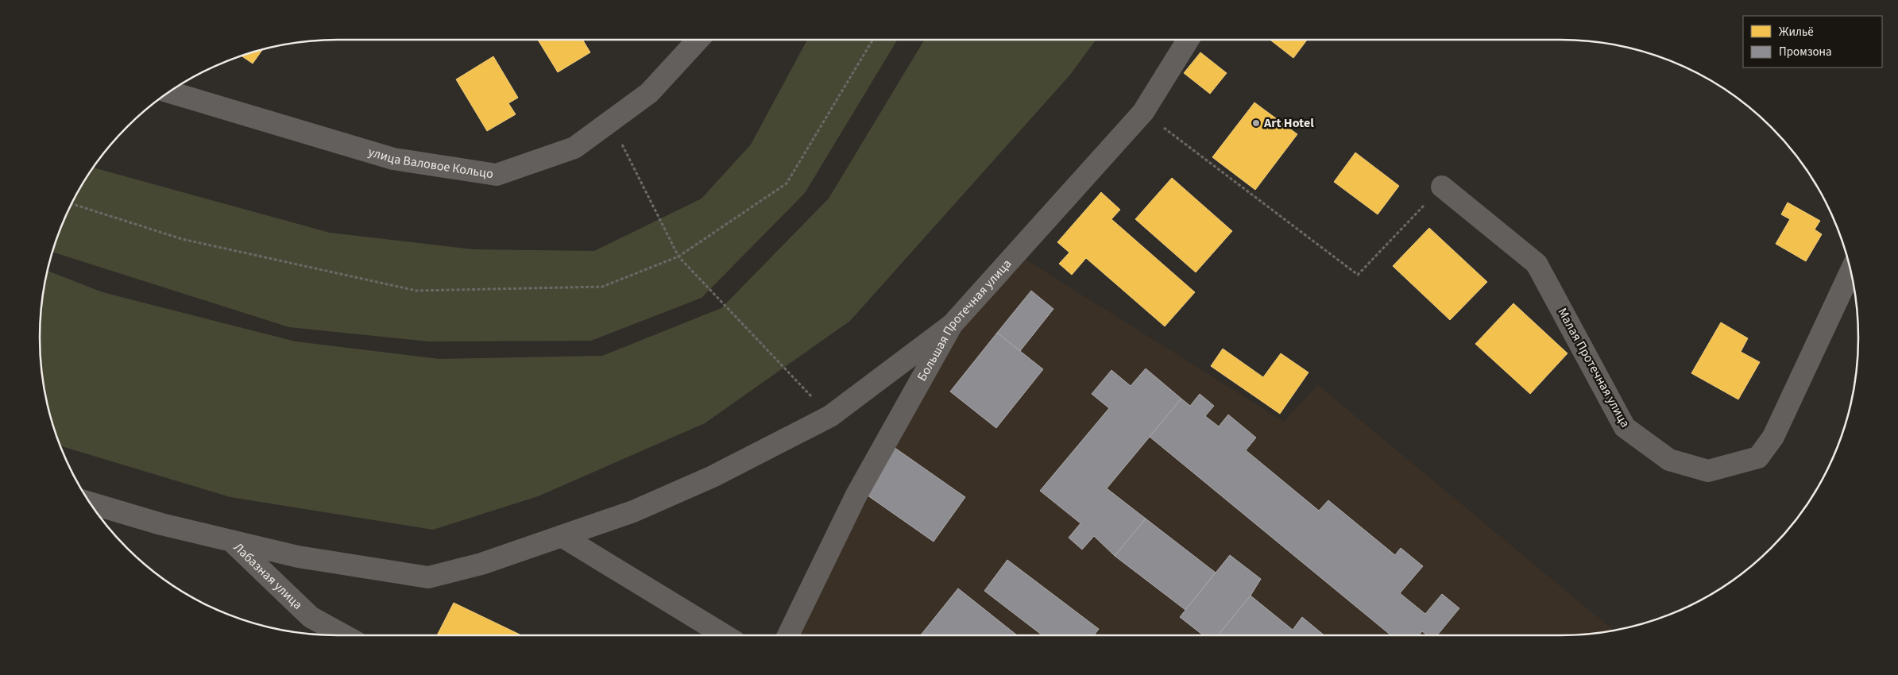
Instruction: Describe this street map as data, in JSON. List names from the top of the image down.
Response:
{
  "streets": {
    "street": [
      "улица Валовое Кольцо",
      "Большая Протечная улица",
      "Малая Протечная улица",
      "Лабазная улица"
    ]
  },
  "places": ["Art Hotel"],
  "legend": ["Жильё", "Промзона"]
}
